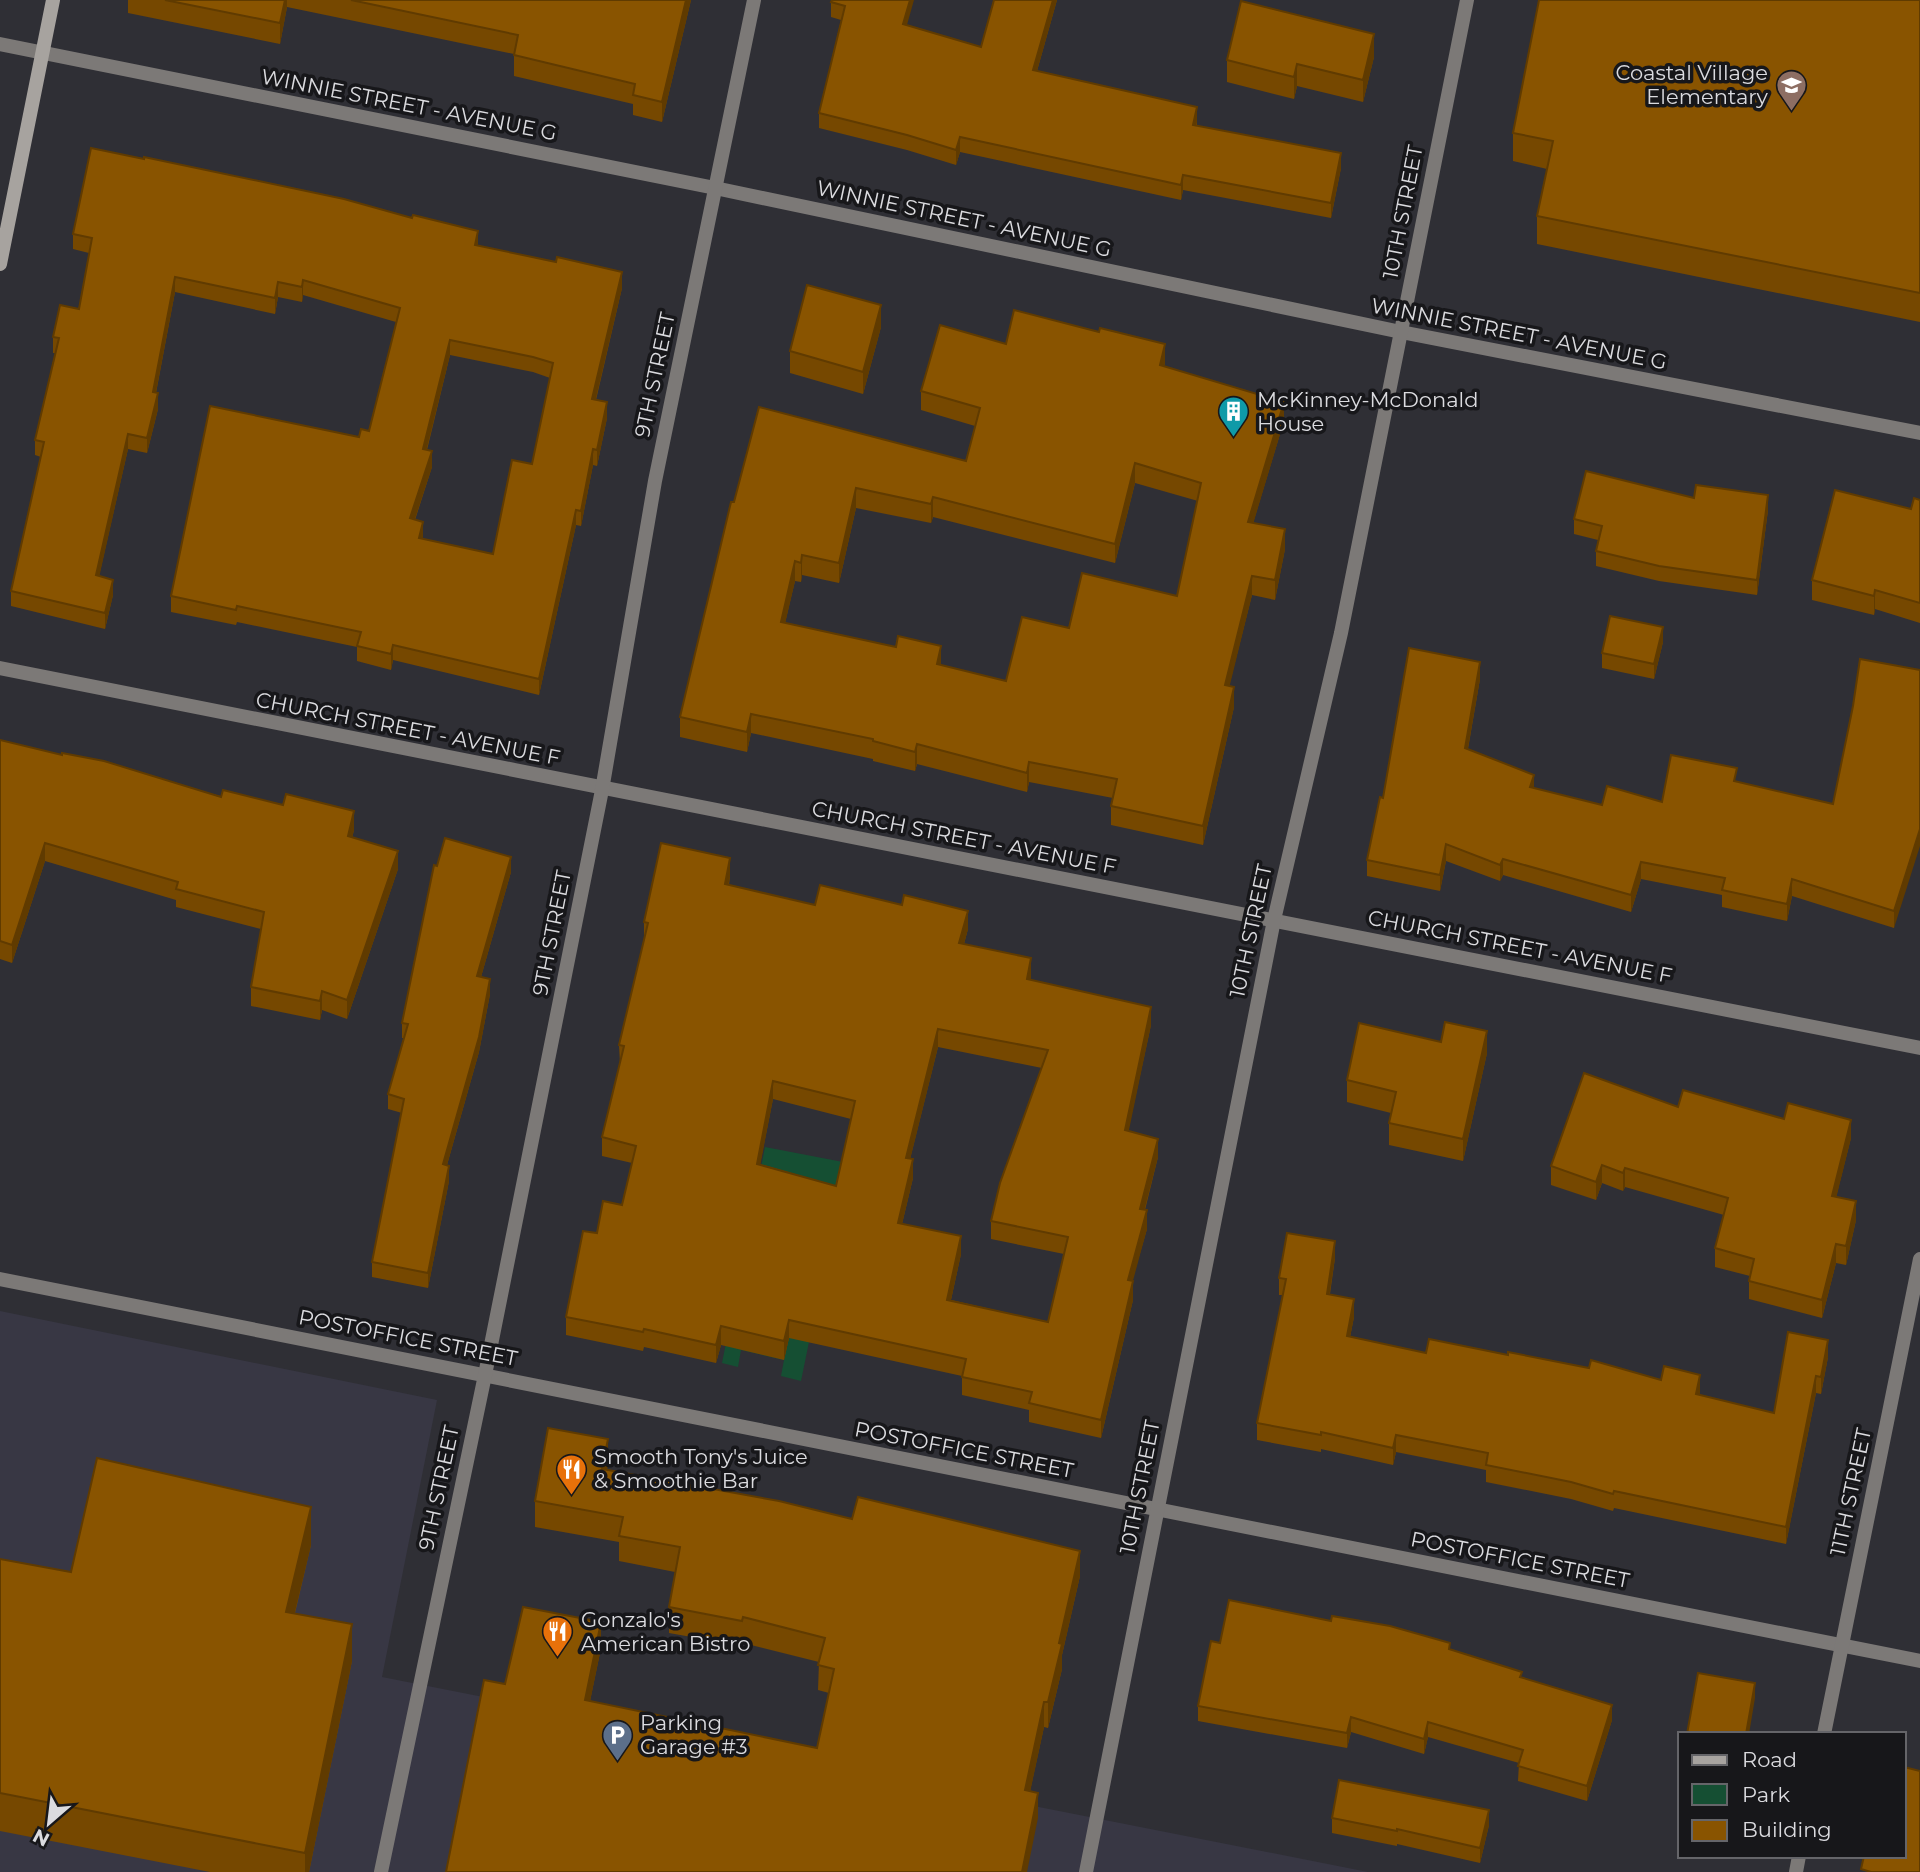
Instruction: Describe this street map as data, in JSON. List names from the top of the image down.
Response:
{
  "streets": {
    "street": [
      "WINNIE STREET - AVENUE G",
      "10TH STREET",
      "9TH STREET",
      "CHURCH STREET - AVENUE F",
      "POSTOFFICE STREET",
      "11TH STREET"
    ]
  },
  "crossings": [
    ["WINNIE STREET - AVENUE G", "10TH STREET"],
    ["WINNIE STREET - AVENUE G", "9TH STREET"],
    ["10TH STREET", "CHURCH STREET - AVENUE F"],
    ["10TH STREET", "POSTOFFICE STREET"],
    ["9TH STREET", "CHURCH STREET - AVENUE F"],
    ["9TH STREET", "POSTOFFICE STREET"],
    ["POSTOFFICE STREET", "11TH STREET"]
  ],
  "places": {
    "school or university": ["Coastal Village Elementary"],
    "building": ["McKinney-McDonald House"],
    "restaurant": ["Smooth Tony's Juice & Smoothie Bar", "Gonzalo's American Bistro"],
    "parking": ["Parking Garage #3"]
  },
  "legend": ["Road", "Park", "Building"],
  "north": "bottom left"
}
